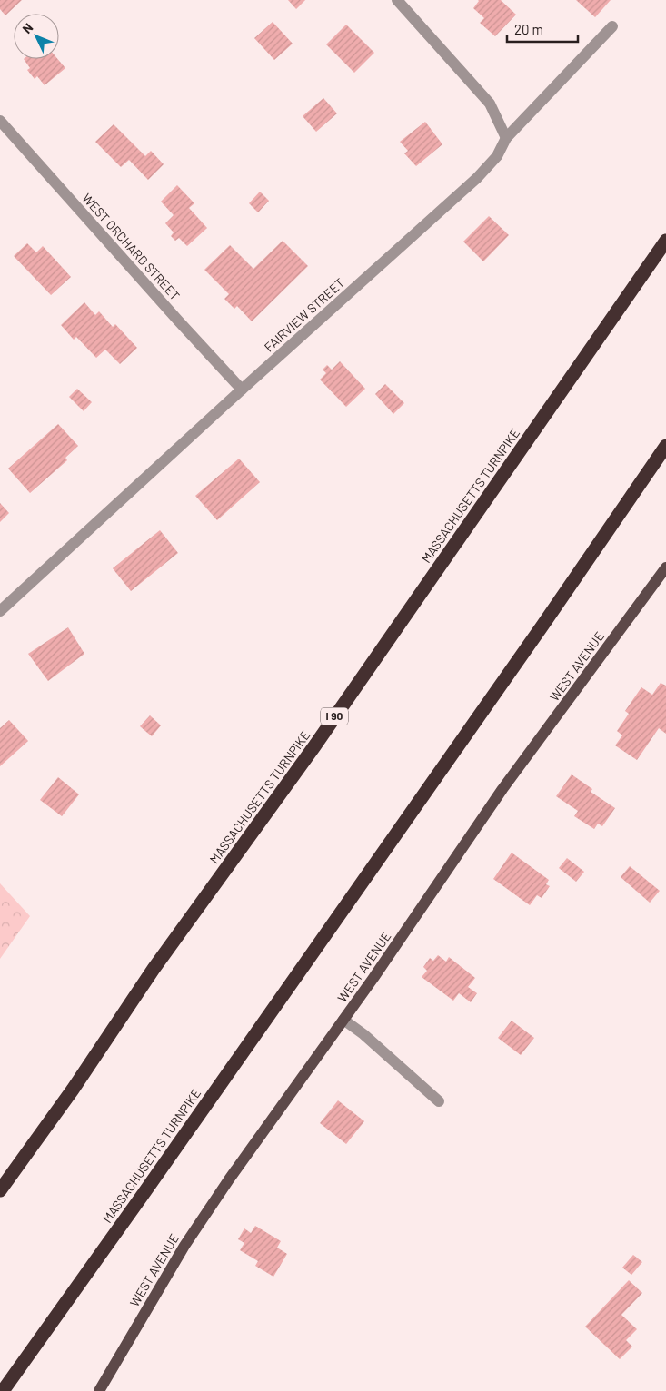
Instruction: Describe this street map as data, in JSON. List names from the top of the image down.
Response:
{
  "streets": {
    "highway": ["MASSACHUSETTS TURNPIKE", "I 90"],
    "main road": ["WEST AVENUE"],
    "street": ["WEST ORCHARD STREET", "FAIRVIEW STREET"]
  },
  "crossings": [
    ["WEST ORCHARD STREET", "FAIRVIEW STREET"]
  ],
  "scale_bar": "20 m",
  "north": "top left"
}
